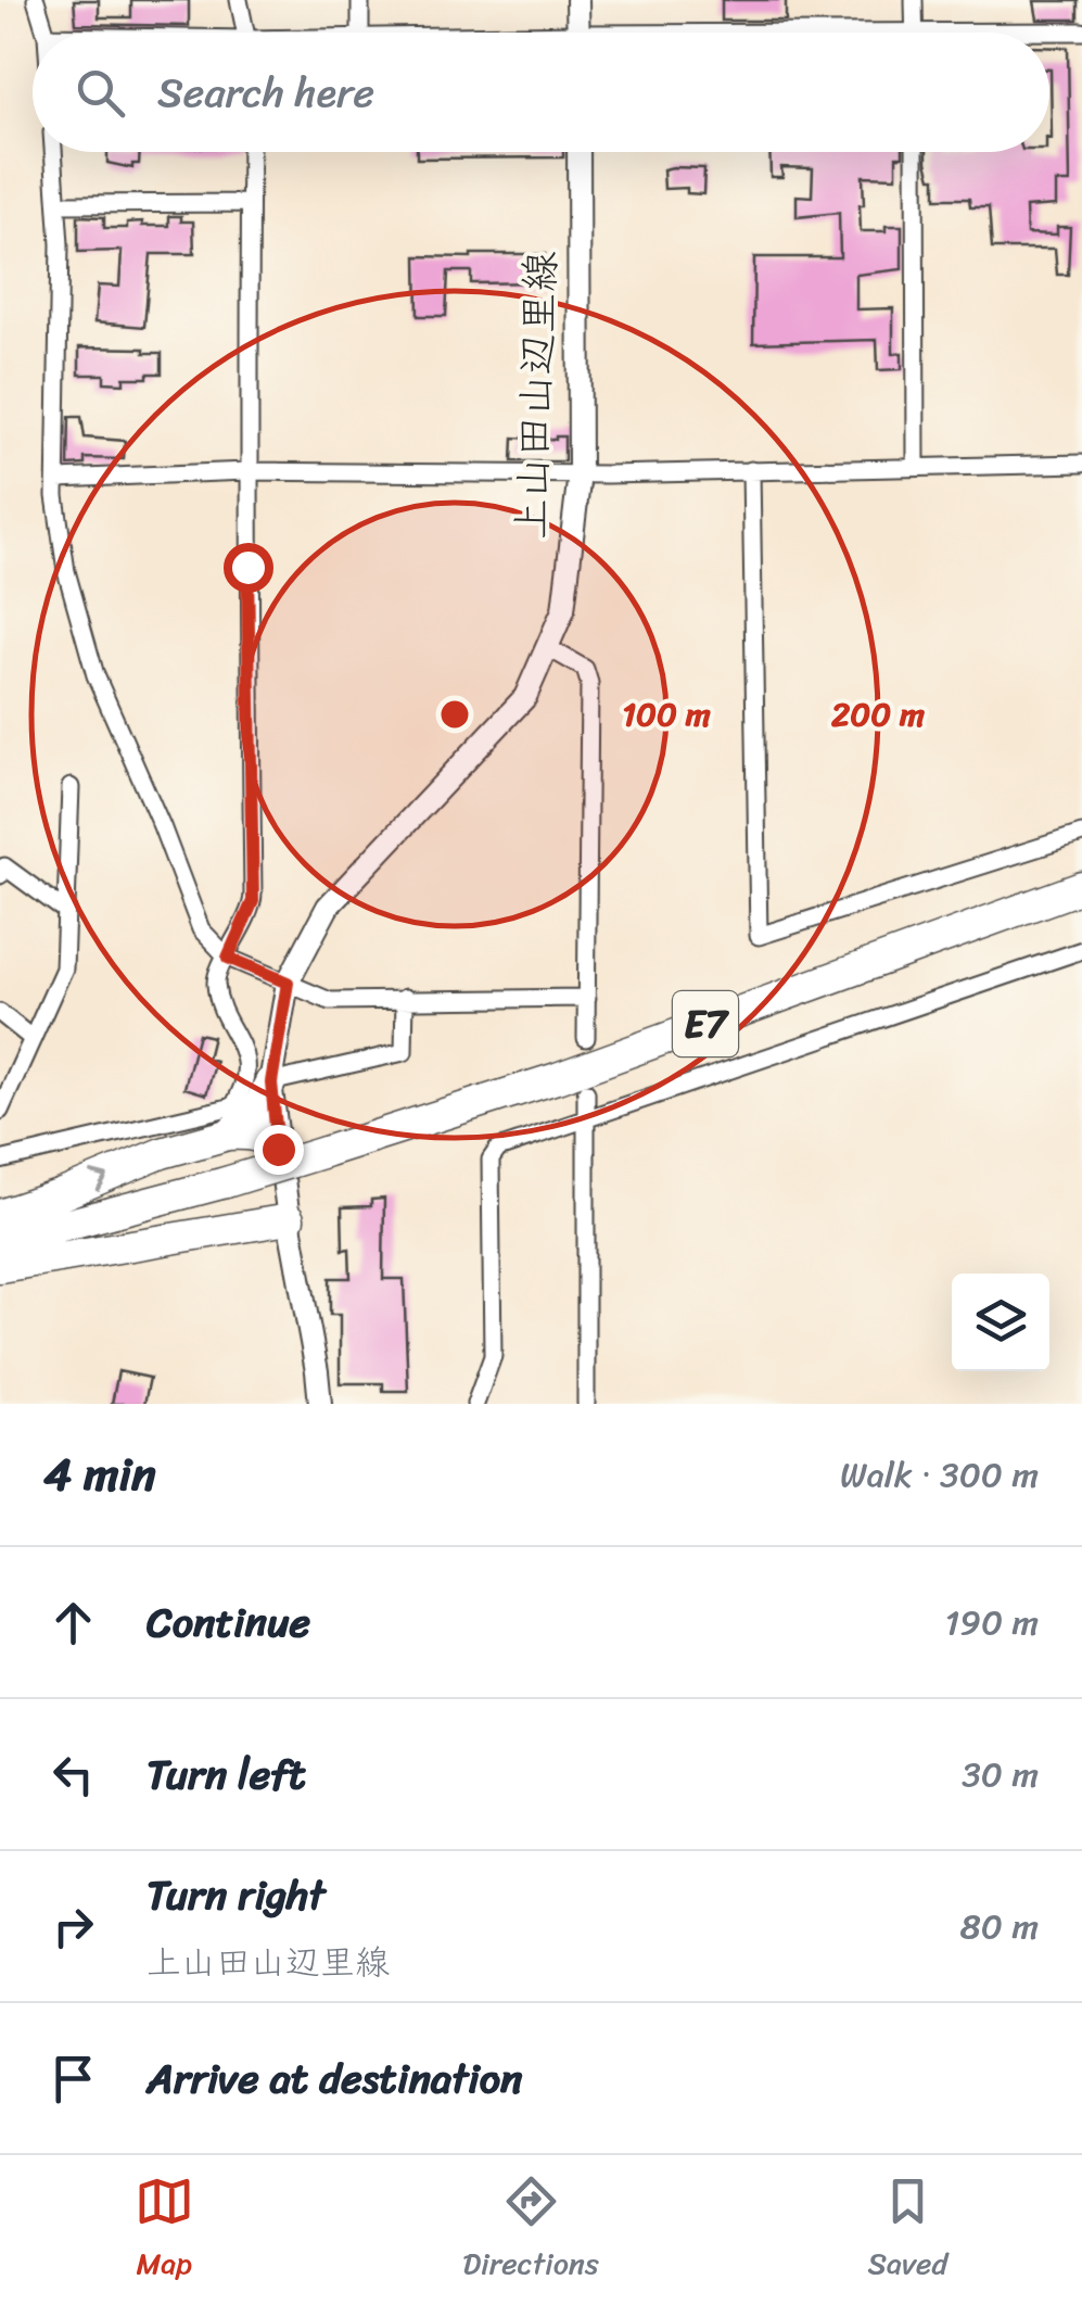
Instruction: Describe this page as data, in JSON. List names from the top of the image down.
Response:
{
  "streets": {
    "highway": ["E7"],
    "main road": ["上山田山辺里線"]
  },
  "page": {
    "search": "Search here",
    "heading": ["4 min", "Walk · 300 m"],
    "list": [
      ["Continue", "190 m"],
      ["Turn left", "30 m"],
      ["Turn right", "上山田山辺里線", "80 m"],
      "Arrive at destination"
    ],
    "nav": ["Map", "Directions", "Saved"]
  },
  "rings": ["100 m", "200 m"]
}
